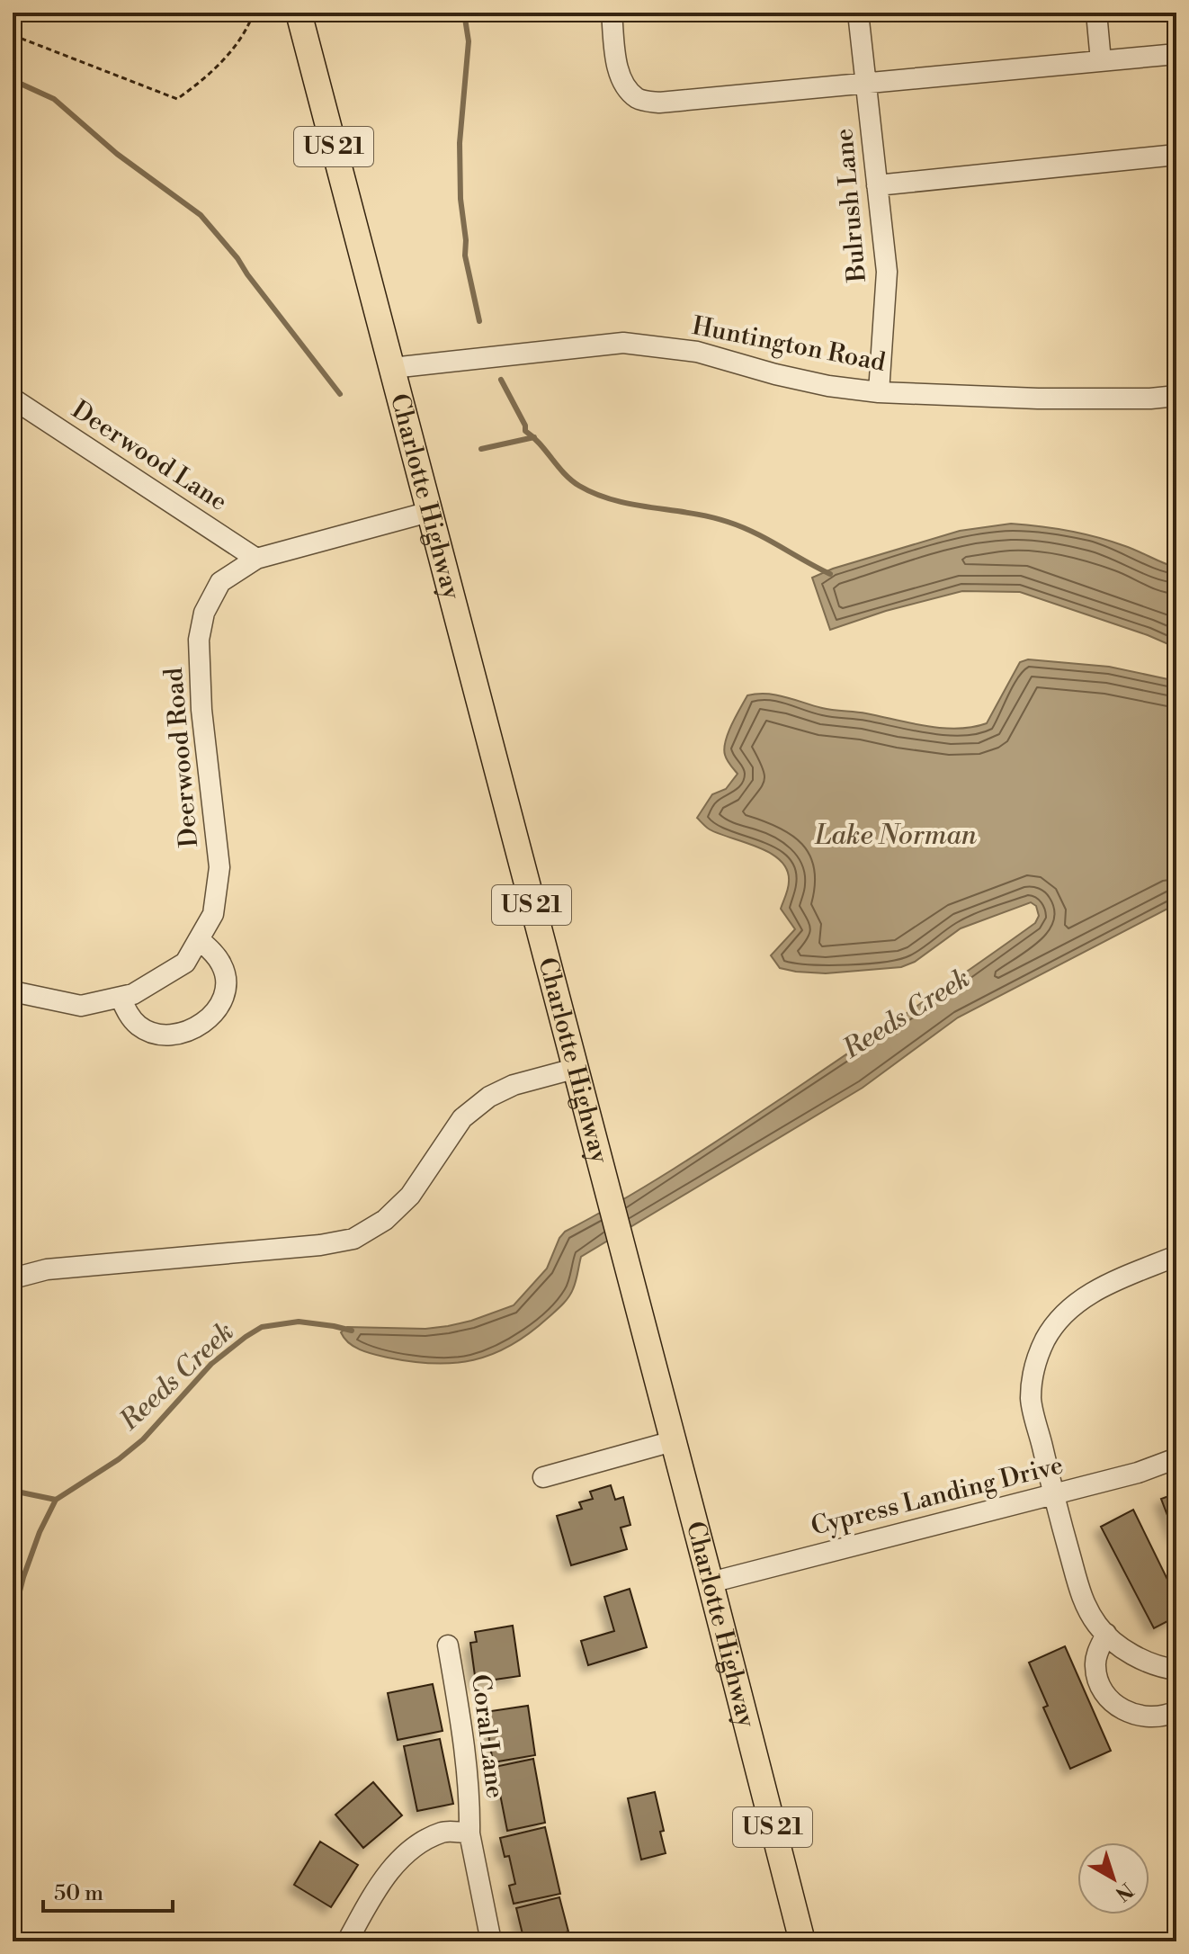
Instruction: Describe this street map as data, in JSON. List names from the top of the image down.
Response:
{
  "streets": {
    "main road": ["US 21", "Charlotte Highway"],
    "street": [
      "Bulrush Lane",
      "Huntington Road",
      "Deerwood Lane",
      "Deerwood Road",
      "Cypress Landing Drive",
      "Coral Lane"
    ]
  },
  "crossings": [
    ["Bulrush Lane", "Huntington Road"],
    ["Huntington Road", "Charlotte Highway"],
    ["Deerwood Lane", "Deerwood Road"],
    ["Charlotte Highway", "Deerwood Road"],
    ["Charlotte Highway", "Cypress Landing Drive"]
  ],
  "water": ["Lake Norman", "Reeds Creek"],
  "scale_bar": "50 m",
  "north": "bottom right"
}
